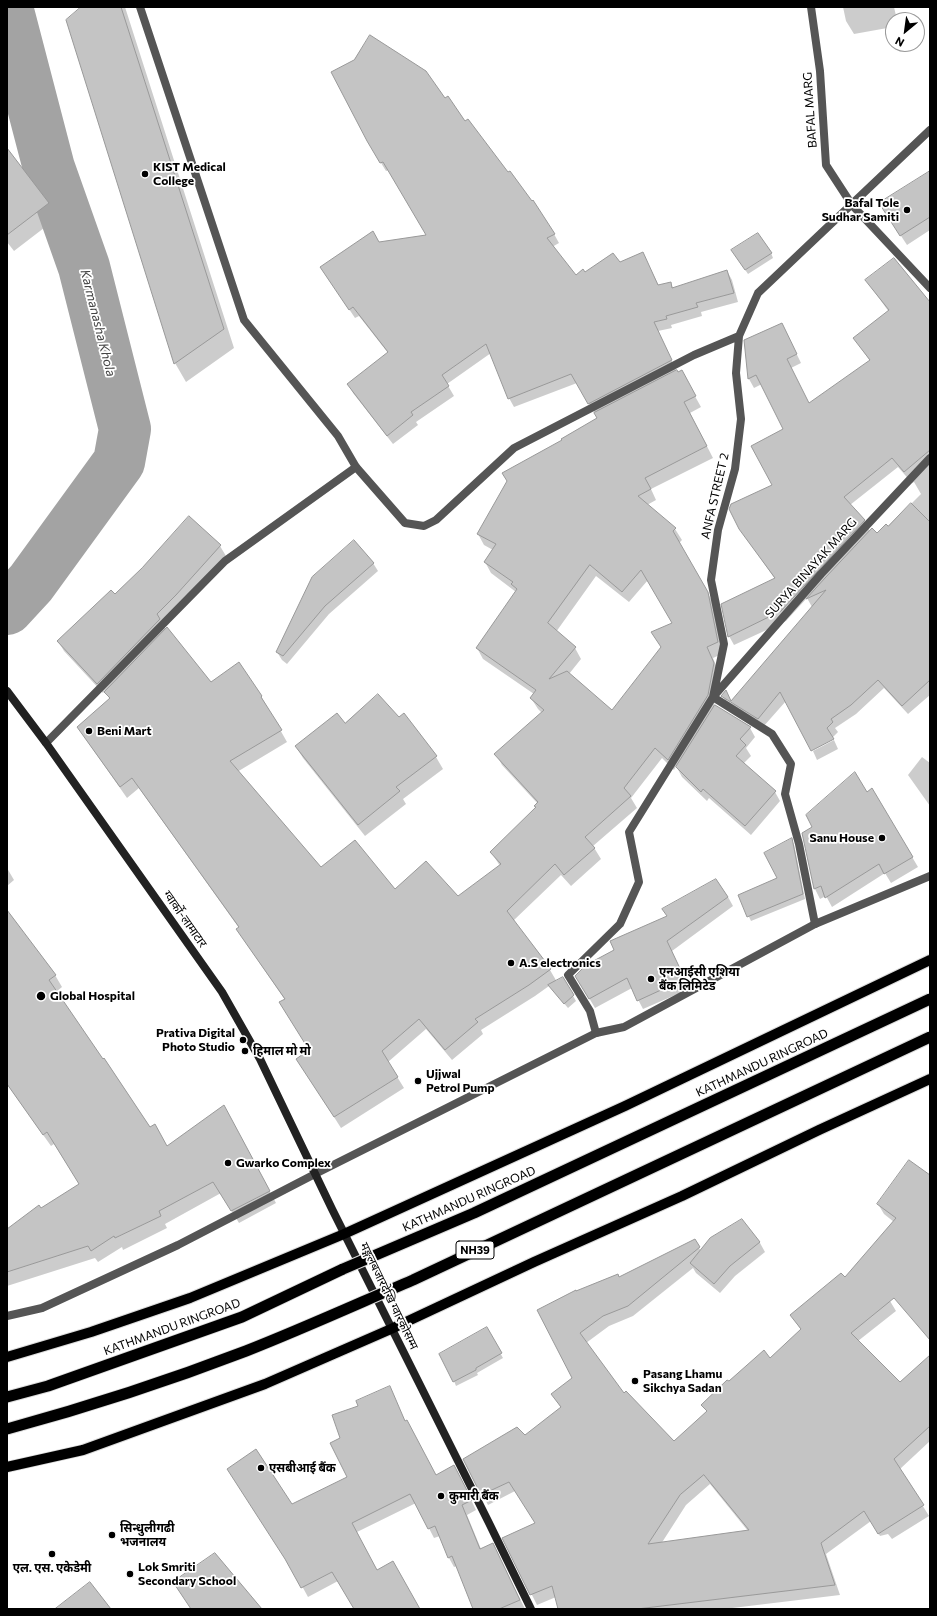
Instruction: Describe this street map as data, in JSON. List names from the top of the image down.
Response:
{
  "streets": {
    "highway": ["KATHMANDU RINGROAD", "NH39"],
    "main road": ["ग्वार्को-लामाटार", "मङ्गलबजारदेखि ग्वारकोसम्म"],
    "street": ["BAFAL MARG", "ANFA STREET 2", "SURYA BINAYAK MARG"]
  },
  "crossings": [
    ["BAFAL MARG", "ANFA STREET 2"],
    ["ANFA STREET 2", "SURYA BINAYAK MARG"],
    ["ग्वार्को-लामाटार", "मङ्गलबजारदेखि ग्वारकोसम्म"]
  ],
  "water": ["Karmanasha Khola"],
  "places": [
    "KIST Medical College",
    "Bafal Tole Sudhar Samiti",
    "Beni Mart",
    "Sanu House",
    "A.S electronics",
    "एनआईसी एशिया बैंक लिमिटेड",
    "Global Hospital",
    "Prativa Digital Photo Studio",
    "हिमाल मो मो",
    "Ujjwal Petrol Pump",
    "Gwarko Complex",
    "Pasang Lhamu Sikchya Sadan",
    "एसबीआई बैंक",
    "कुमारी बैंक",
    "सिन्धुलीगढी भजनालय",
    "एल. एस. एकेडेमी",
    "Lok Smriti Secondary School"
  ],
  "north": "bottom left"
}
